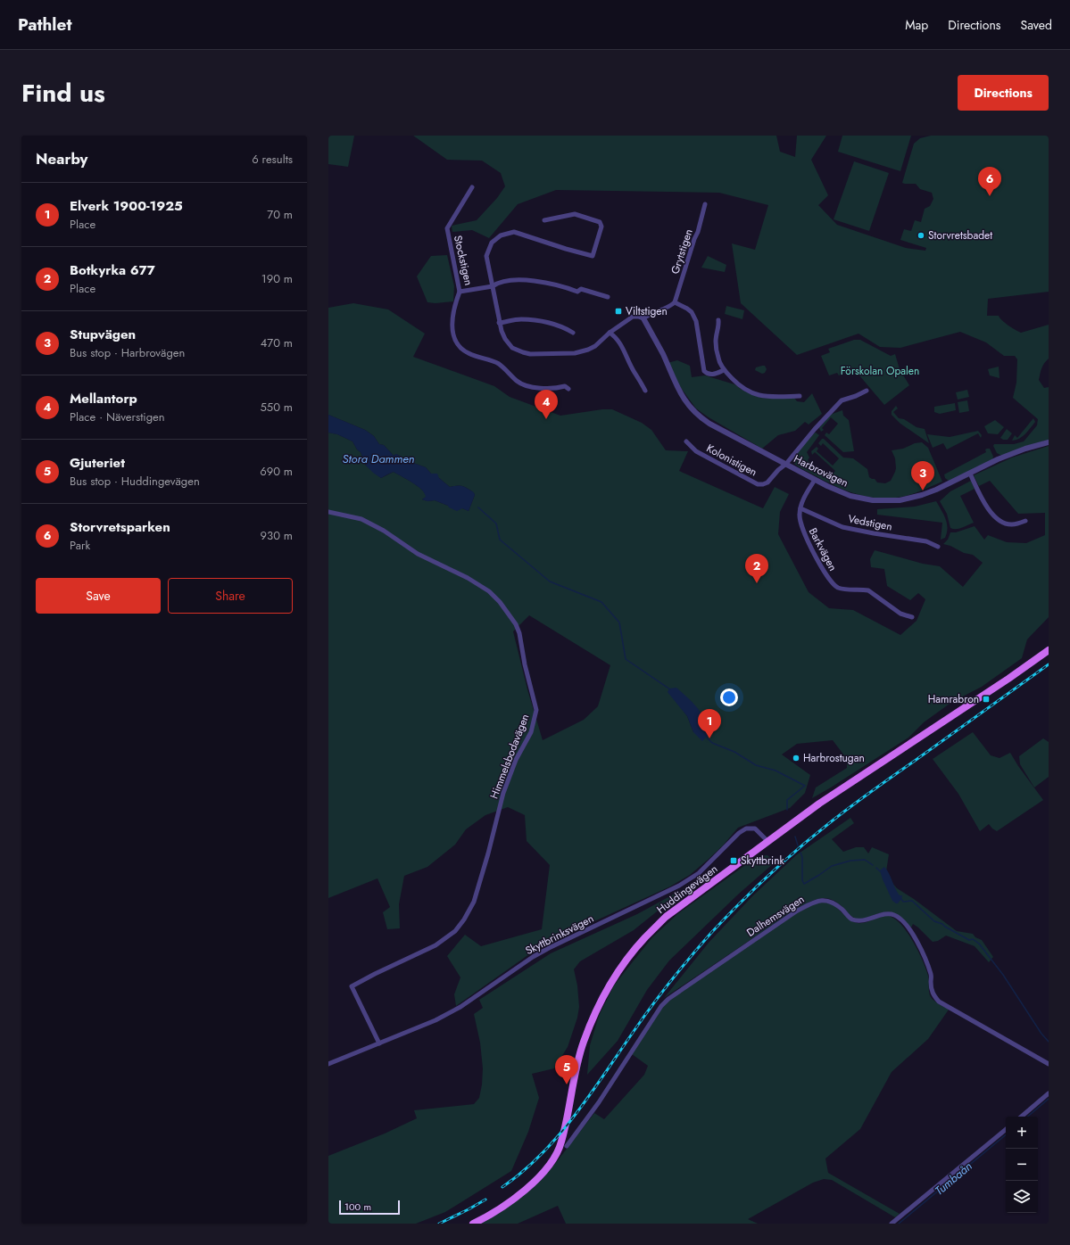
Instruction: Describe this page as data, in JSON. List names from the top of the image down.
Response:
{
  "streets": {
    "main road": ["Huddingevägen"],
    "street": [
      "Grytstigen",
      "Stockstigen",
      "Kolonistigen",
      "Harbrovägen",
      "Vedstigen",
      "Barkvägen",
      "Himmelsbodavägen",
      "Dalhemsvägen",
      "Skyttbrinksvägen"
    ]
  },
  "crossings": [
    ["Kolonistigen", "Harbrovägen"],
    ["Harbrovägen", "Barkvägen"],
    ["Vedstigen", "Barkvägen"],
    ["Himmelsbodavägen", "Skyttbrinksvägen"],
    ["Huddingevägen", "Dalhemsvägen"],
    ["Huddingevägen", "Skyttbrinksvägen"]
  ],
  "water": ["Stora Dammen", "Tumbaån"],
  "parks": ["Förskolan Opalen"],
  "places": {
    "other": ["Storvretsbadet", "Harbrostugan"],
    "transit": ["Viltstigen", "Hamrabron", "Skyttbrink"]
  },
  "scale_bar": "100 m",
  "page": {
    "header": "Pathlet",
    "nav": ["Map", "Directions", "Saved"],
    "title": "Find us",
    "buttons": [
      "Directions",
      ["Save", "Share"]
    ],
    "heading": ["Nearby", "6 results"],
    "pins": [
      "6",
      "4",
      "3",
      "2",
      "1",
      "5"
    ],
    "list": [
      {
        "mark": "1",
        "name": "Elverk 1900-1925",
        "note": "Place",
        "value": "70 m"
      },
      {
        "mark": "2",
        "name": "Botkyrka 677",
        "note": "Place",
        "value": "190 m"
      },
      {
        "mark": "3",
        "name": "Stupvägen",
        "note": "Bus stop · Harbrovägen",
        "value": "470 m"
      },
      {
        "mark": "4",
        "name": "Mellantorp",
        "note": "Place · Näverstigen",
        "value": "550 m"
      },
      {
        "mark": "5",
        "name": "Gjuteriet",
        "note": "Bus stop · Huddingevägen",
        "value": "690 m"
      },
      {
        "mark": "6",
        "name": "Storvretsparken",
        "note": "Park",
        "value": "930 m"
      }
    ],
    "map_buttons": ["+", "−"],
    "scale": "100 m"
  }
}
